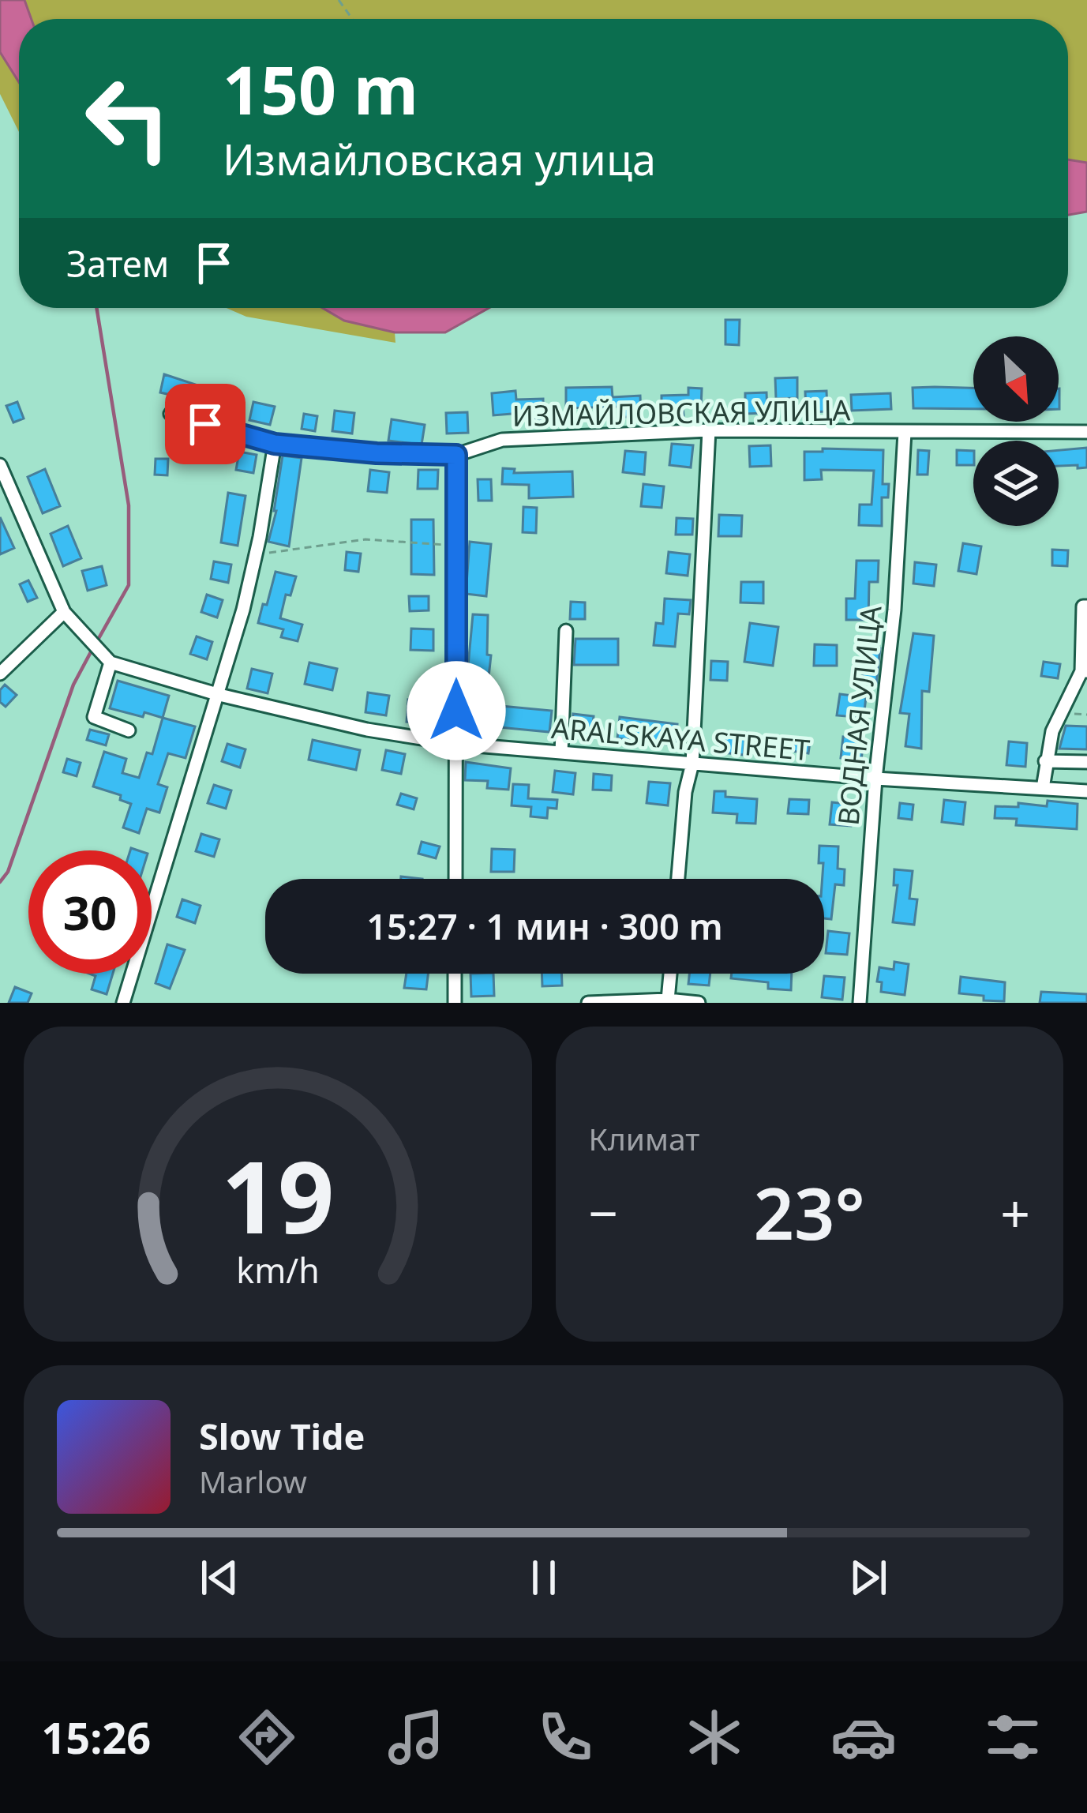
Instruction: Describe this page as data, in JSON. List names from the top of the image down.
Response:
{
  "streets": {
    "street": ["ИЗМАЙЛОВСКАЯ УЛИЦА", "ВОДНАЯ УЛИЦА", "ARAL'SKAYA STREET"]
  },
  "crossings": [
    ["ИЗМАЙЛОВСКАЯ УЛИЦА", "ВОДНАЯ УЛИЦА"],
    ["ВОДНАЯ УЛИЦА", "ARAL'SKAYA STREET"]
  ],
  "north": "bottom right",
  "page": {
    "turn": ["150 m", "Измайловская улица"],
    "then": "Затем",
    "limit": "30",
    "trip": "15:27 · 1 мин · 300 m",
    "tile": "Климат",
    "heat": ["−", "23°", "+"],
    "song": ["Slow Tide", "Marlow"],
    "tabs": "15:26",
    "gauge": ["19", "km/h"]
  }
}
